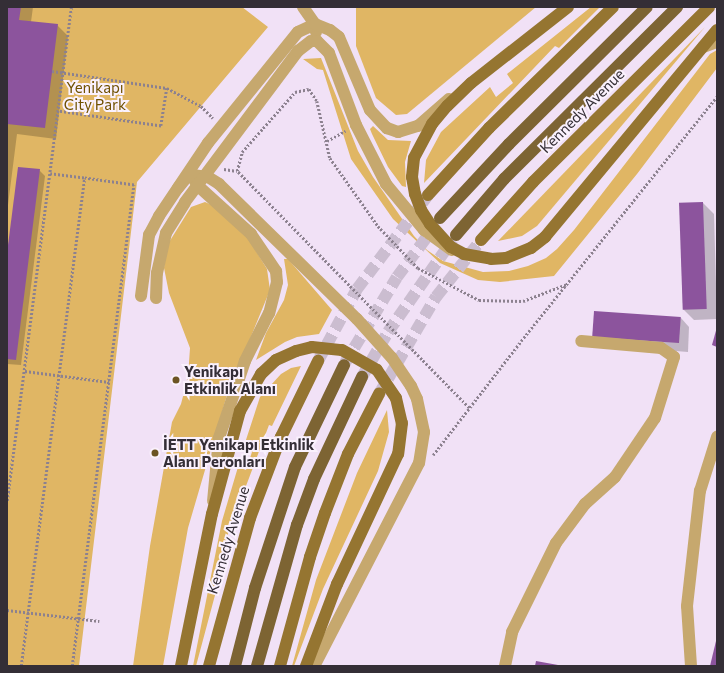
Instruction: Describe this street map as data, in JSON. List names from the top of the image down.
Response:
{
  "streets": {
    "main road": ["Kennedy Avenue"]
  },
  "parks": ["Yenikapı City Park"],
  "places": ["Yenikapı Etkinlik Alanı", "İETT Yenikapı Etkinlik Alanı Peronları"]
}
